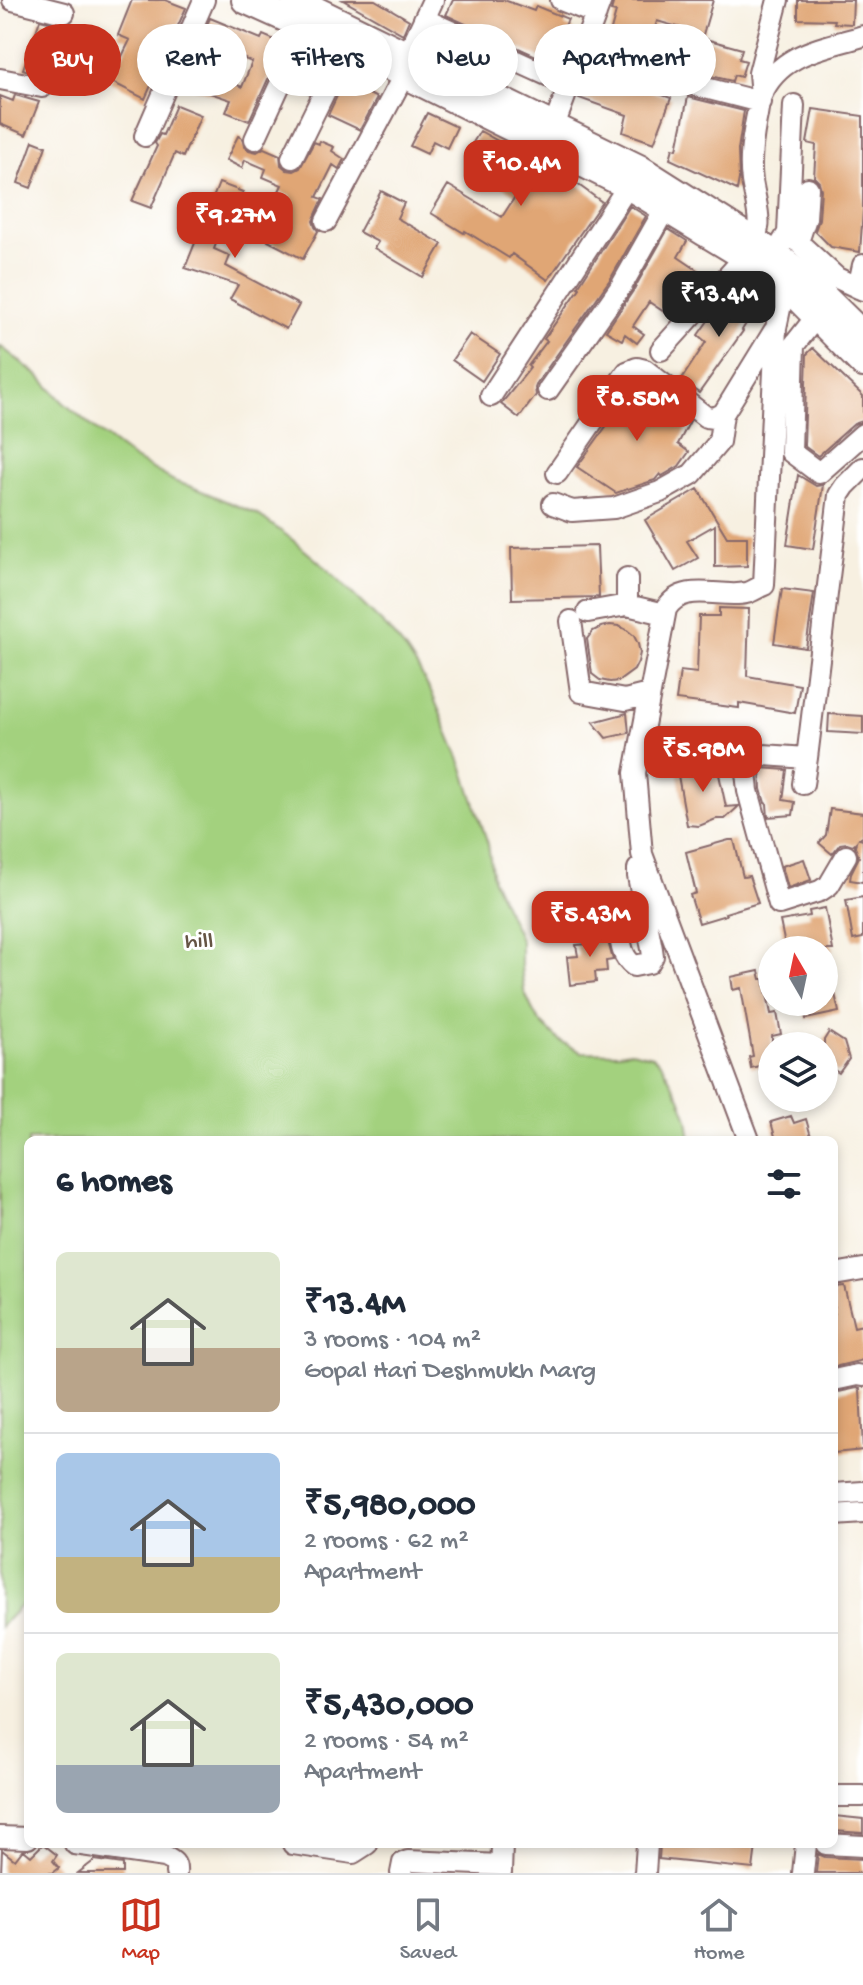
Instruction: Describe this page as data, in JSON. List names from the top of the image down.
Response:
{
  "parks": ["hill"],
  "north": "top",
  "page": {
    "chip": [
      "Buy",
      "Rent",
      "Filters",
      "New",
      "Apartment"
    ],
    "price": [
      "₹10.4M",
      "₹9.27M",
      "₹13.4M",
      "₹8.58M",
      "₹5.98M",
      "₹5.43M"
    ],
    "heading": "6 homes",
    "list": [
      {
        "name": "₹13.4M",
        "note": "3 rooms · 104 m² · Gopal Hari Deshmukh Marg"
      },
      {
        "name": "₹5,980,000",
        "note": "2 rooms · 62 m² · Apartment"
      },
      {
        "name": "₹5,430,000",
        "note": "2 rooms · 54 m² · Apartment"
      }
    ],
    "tabs": ["Map", "Saved", "Home"]
  }
}
